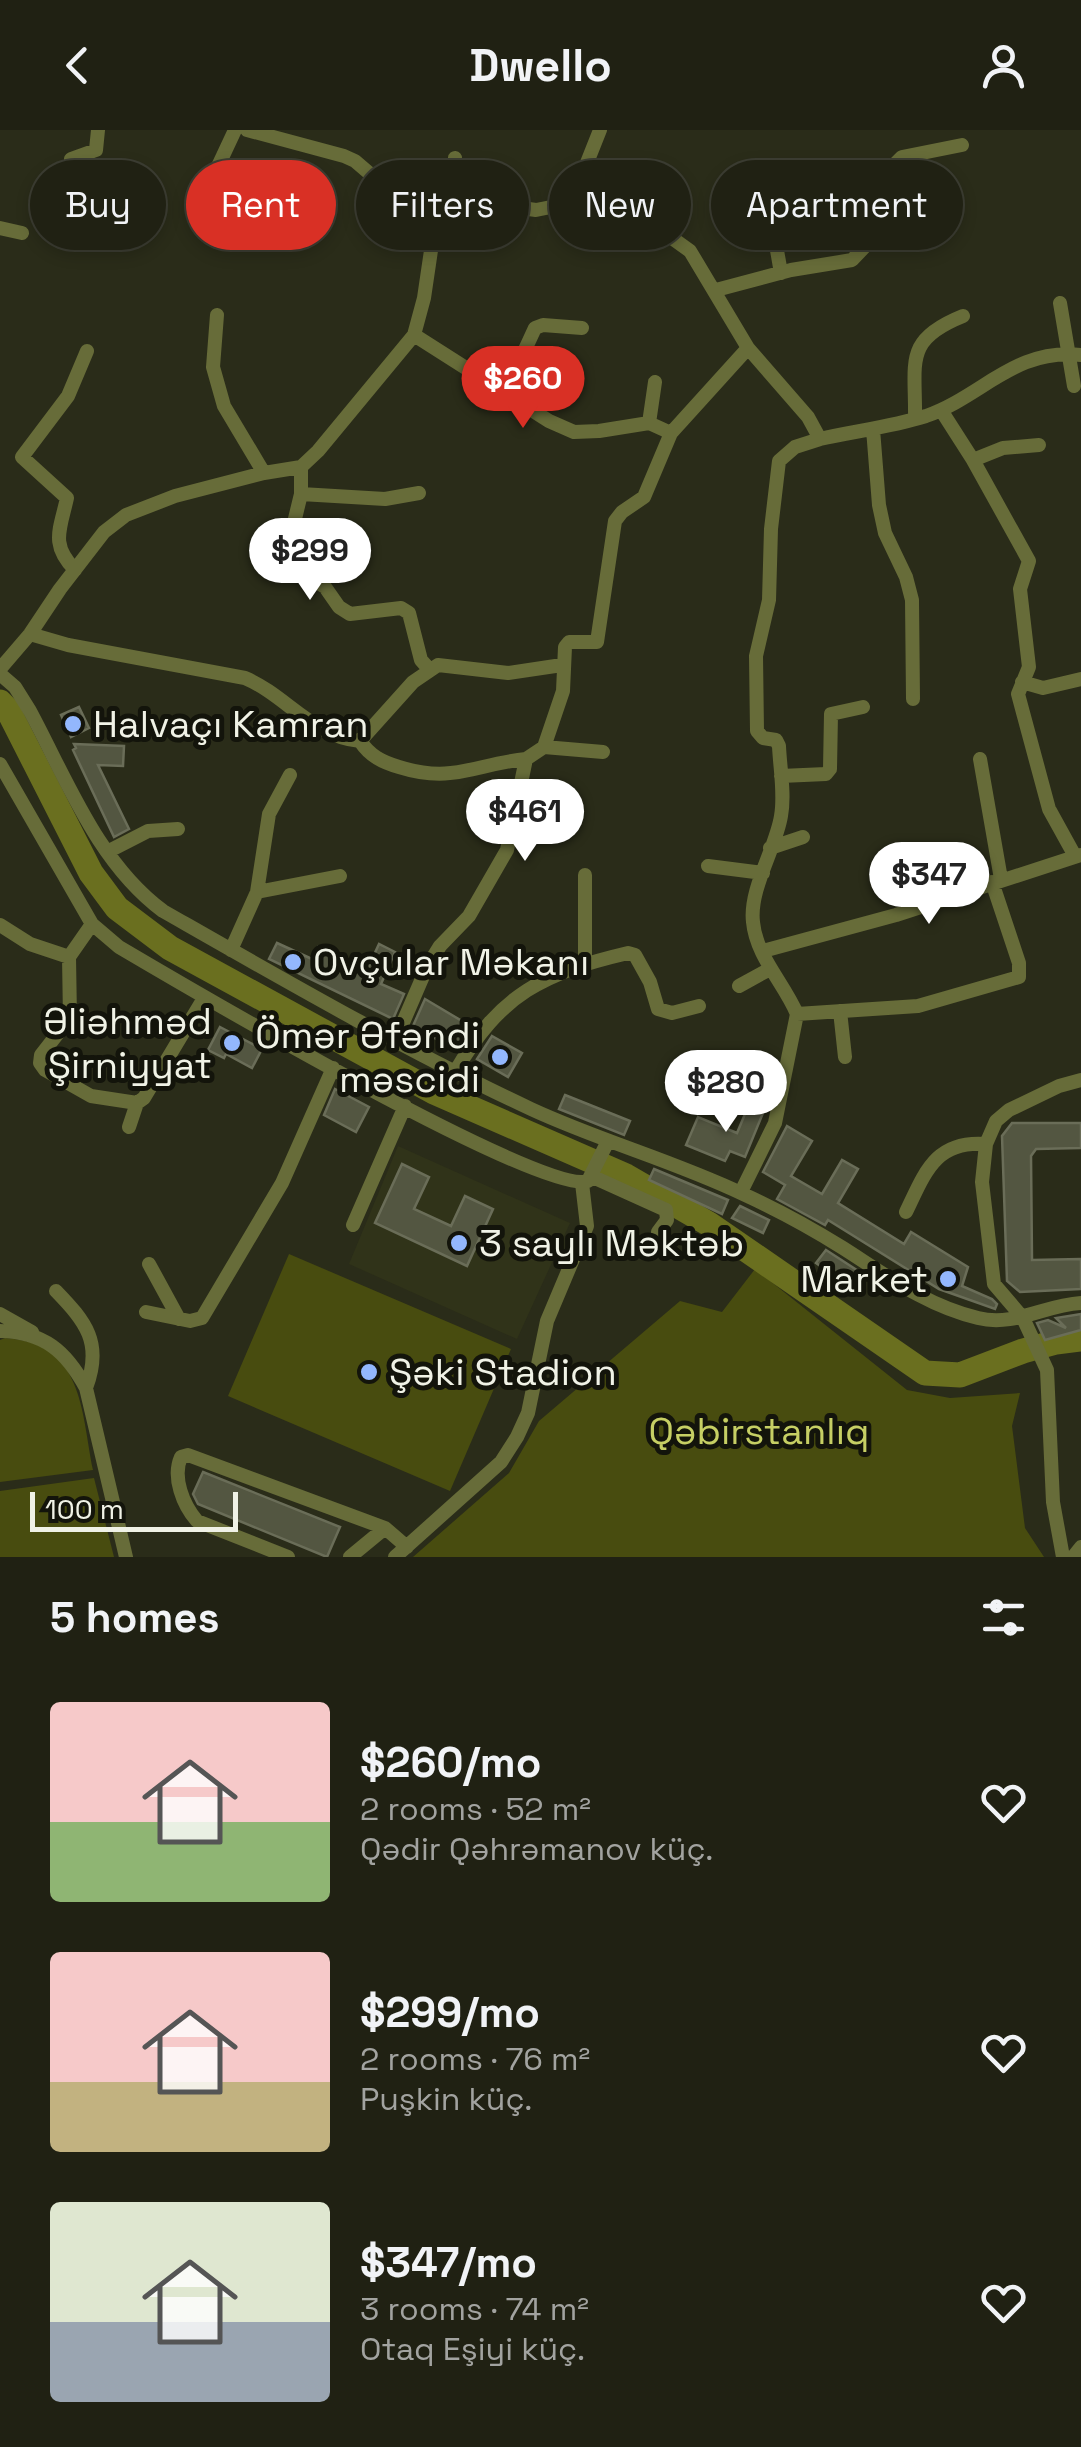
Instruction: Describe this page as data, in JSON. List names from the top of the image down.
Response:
{
  "parks": ["Qəbirstanlıq"],
  "places": [
    "Halvaçı Kamran",
    "Ovçular Məkanı",
    "Əliəhməd Şirniyyat",
    "Ömər Əfəndi məscidi",
    "3 saylı Məktəb",
    "Market",
    "Şəki Stadion"
  ],
  "scale_bar": "100 m",
  "page": {
    "header": "Dwello",
    "chip": [
      "Buy",
      "Rent",
      "Filters",
      "New",
      "Apartment"
    ],
    "price": [
      "$260",
      "$299",
      "$461",
      "$347",
      "$280"
    ],
    "scale": "100 m",
    "heading": "5 homes",
    "list": [
      {
        "name": "$260/mo",
        "note": "2 rooms · 52 m² · Qədir Qəhrəmanov küç."
      },
      {
        "name": "$299/mo",
        "note": "2 rooms · 76 m² · Puşkin küç."
      },
      {
        "name": "$347/mo",
        "note": "3 rooms · 74 m² · Otaq Eşiyi küç."
      }
    ]
  }
}
